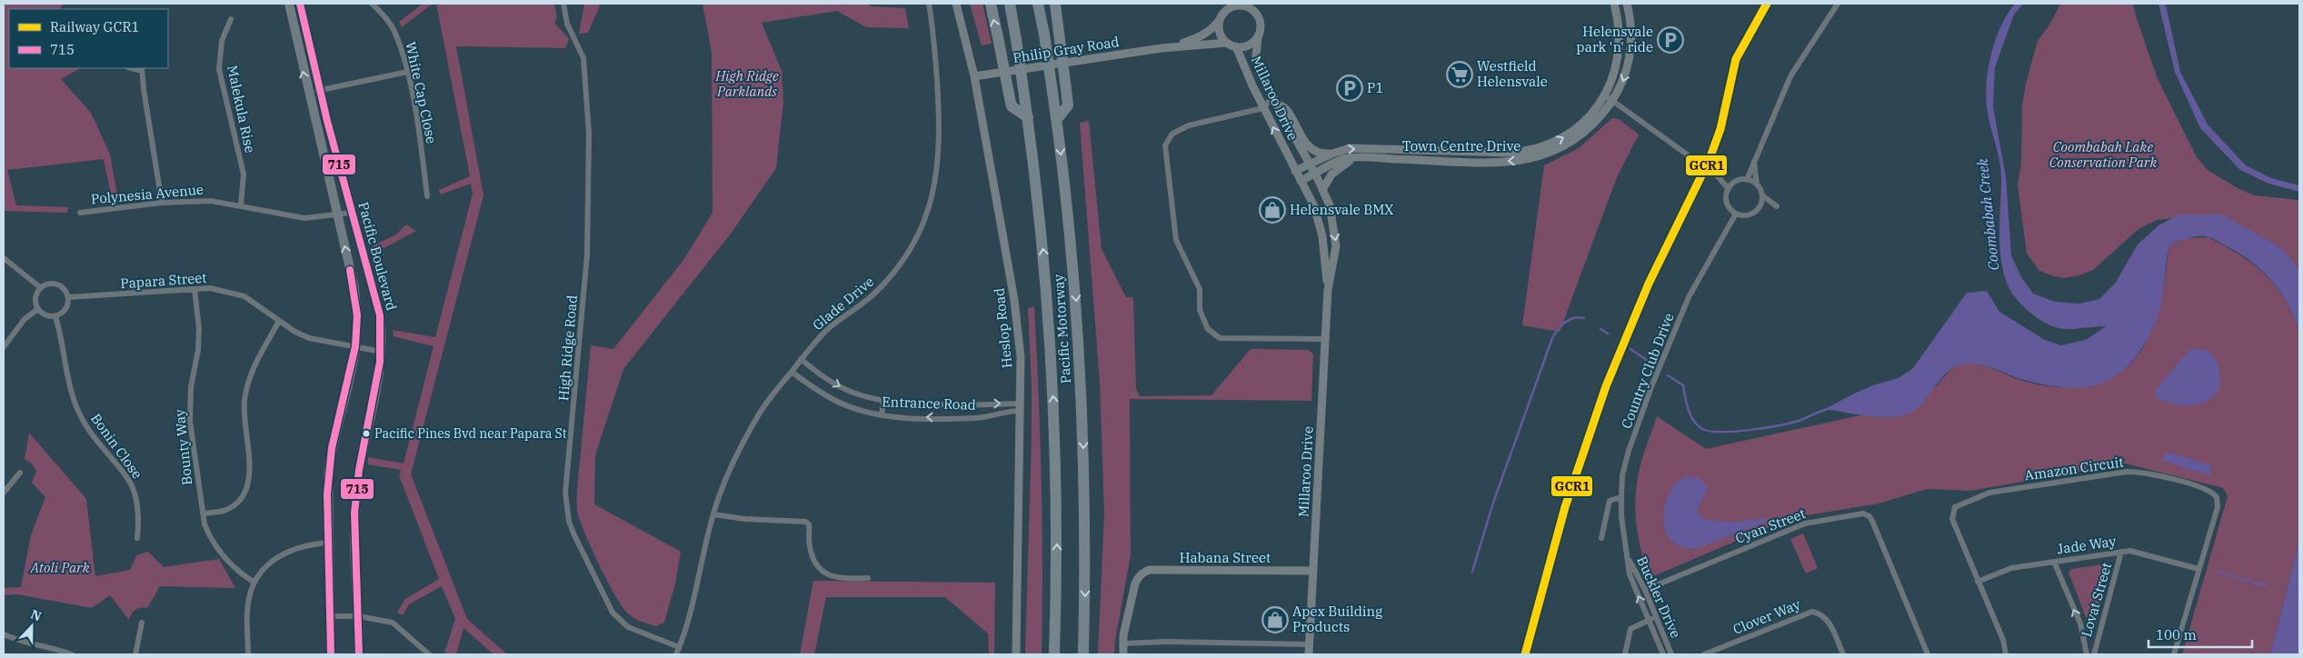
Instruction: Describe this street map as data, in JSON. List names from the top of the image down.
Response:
{
  "streets": {
    "highway": ["Pacific Motorway"],
    "main road": ["Pacific Boulevard"],
    "street": [
      "Philip Gray Road",
      "White Cap Close",
      "Millaroo Drive",
      "Malekula Rise",
      "Town Centre Drive",
      "Polynesia Avenue",
      "Papara Street",
      "Glade Drive",
      "Heslop Road",
      "High Ridge Road",
      "Country Club Drive",
      "Entrance Road",
      "Bonin Close",
      "Bounty Way",
      "Amazon Circuit",
      "Cyan Street",
      "Jade Way",
      "Habana Street",
      "Buckler Drive",
      "Lovat Street",
      "Clover Way"
    ]
  },
  "crossings": [
    ["Philip Gray Road", "Millaroo Drive"],
    ["Philip Gray Road", "Heslop Road"],
    ["Millaroo Drive", "Town Centre Drive"],
    ["Millaroo Drive", "Habana Street"],
    ["Malekula Rise", "Polynesia Avenue"],
    ["Polynesia Avenue", "Pacific Boulevard"],
    ["Pacific Boulevard", "Papara Street"],
    ["Papara Street", "Bonin Close"],
    ["Papara Street", "Bounty Way"],
    ["Glade Drive", "High Ridge Road"],
    ["Glade Drive", "Entrance Road"],
    ["Heslop Road", "Entrance Road"],
    ["Country Club Drive", "Buckler Drive"],
    ["Amazon Circuit", "Jade Way"],
    ["Cyan Street", "Buckler Drive"],
    ["Jade Way", "Lovat Street"]
  ],
  "one_way": ["Lovat Street"],
  "water": ["Coombabah Creek"],
  "parks": ["High Ridge Parklands", "Coombabah Lake Conservation Park", "Atoli Park"],
  "places": {
    "parking": ["Helensvale park 'n' ride", "P1"],
    "supermarket": ["Westfield Helensvale"],
    "shop": ["Helensvale BMX", "Apex Building Products"],
    "other": ["Pacific Pines Bvd near Papara St"]
  },
  "lines": ["rail line GCR1", "transit line 715"],
  "legend": ["Railway GCR1", "715"],
  "scale_bar": "100 m",
  "north": "top"
}
